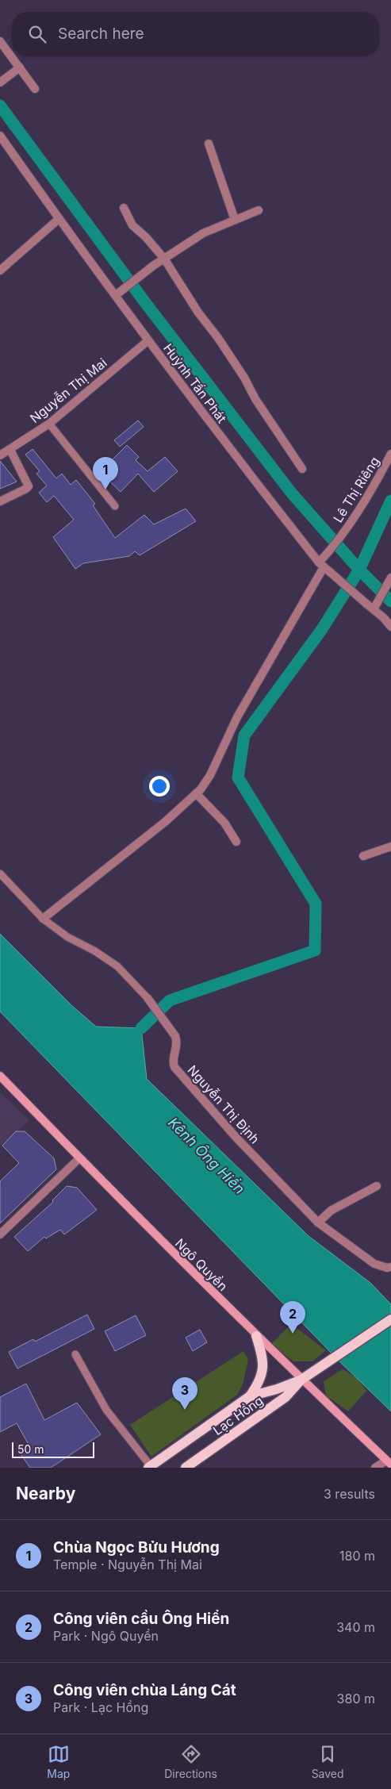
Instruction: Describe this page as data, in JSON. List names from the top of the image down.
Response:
{
  "streets": {
    "main road": ["Ngô Quyền", "Lạc Hồng"],
    "street": [
      "Huỳnh Tấn Phát",
      "Nguyễn Thị Mai",
      "Lê Thị Riêng",
      "Nguyễn Thị Định"
    ]
  },
  "crossings": [
    ["Huỳnh Tấn Phát", "Nguyễn Thị Mai"],
    ["Huỳnh Tấn Phát", "Lê Thị Riêng"],
    ["Lê Thị Riêng", "Nguyễn Thị Định"],
    ["Ngô Quyền", "Lạc Hồng"]
  ],
  "water": ["Kênh Ông Hiển"],
  "scale_bar": "50 m",
  "page": {
    "search": "Search here",
    "pins": ["1", "2", "3"],
    "scale": "50 m",
    "heading": ["Nearby", "3 results"],
    "list": [
      {
        "mark": "1",
        "name": "Chùa Ngọc Bửu Hương",
        "note": "Temple · Nguyễn Thị Mai",
        "value": "180 m"
      },
      {
        "mark": "2",
        "name": "Công viên cầu Ông Hiển",
        "note": "Park · Ngô Quyền",
        "value": "340 m"
      },
      {
        "mark": "3",
        "name": "Công viên chùa Láng Cát",
        "note": "Park · Lạc Hồng",
        "value": "380 m"
      }
    ],
    "nav": ["Map", "Directions", "Saved"]
  }
}
